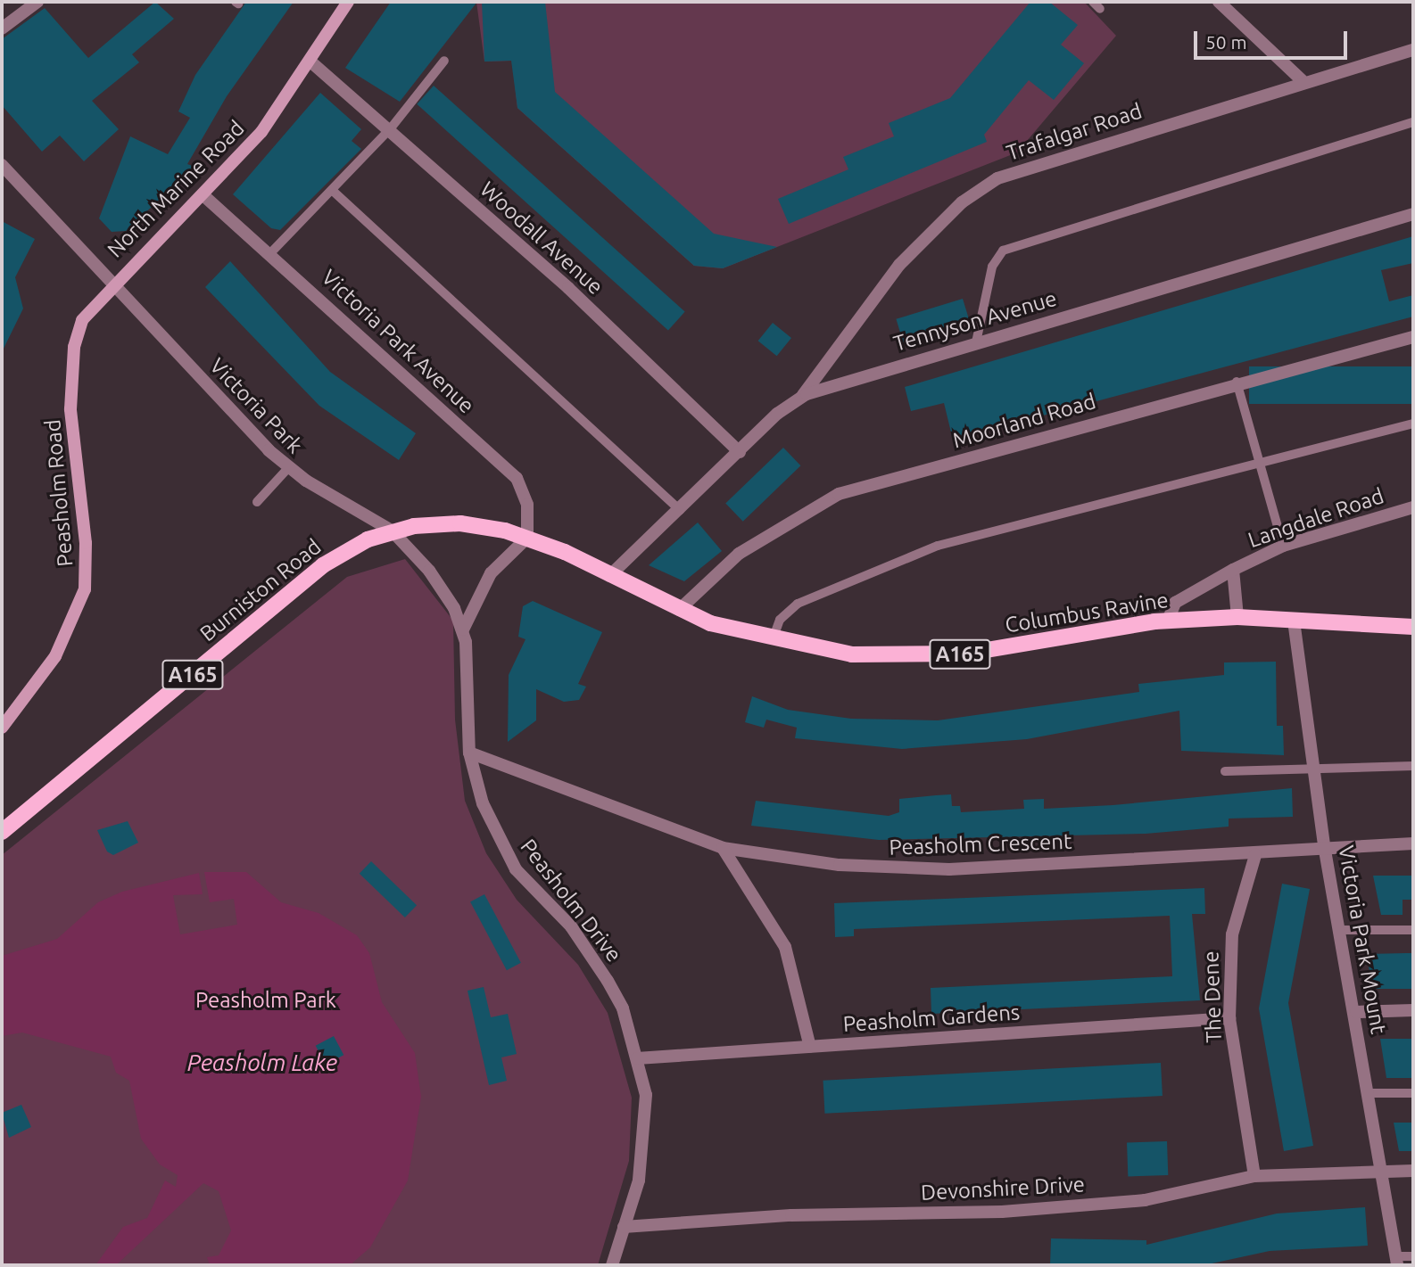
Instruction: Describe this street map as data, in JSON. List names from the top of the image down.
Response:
{
  "streets": {
    "main road": [
      "North Marine Road",
      "Peasholm Road",
      "Burniston Road",
      "Columbus Ravine",
      "A165"
    ],
    "street": [
      "Trafalgar Road",
      "Woodall Avenue",
      "Tennyson Avenue",
      "Victoria Park Avenue",
      "Victoria Park",
      "Moorland Road",
      "Langdale Road",
      "Peasholm Crescent",
      "Peasholm Drive",
      "Victoria Park Mount",
      "The Dene",
      "Peasholm Gardens",
      "Devonshire Drive"
    ]
  },
  "crossings": [
    ["Trafalgar Road", "Tennyson Avenue"],
    ["North Marine Road", "Woodall Avenue"],
    ["North Marine Road", "Victoria Park Avenue"],
    ["North Marine Road", "Victoria Park"],
    ["North Marine Road", "Peasholm Road"],
    ["Woodall Avenue", "Tennyson Avenue"],
    ["Tennyson Avenue", "Columbus Ravine"],
    ["Victoria Park Avenue", "Burniston Road"],
    ["Victoria Park Avenue", "Columbus Ravine"],
    ["Victoria Park Avenue", "Peasholm Drive"],
    ["Victoria Park", "Peasholm Road"],
    ["Victoria Park", "Burniston Road"],
    ["Victoria Park", "Peasholm Drive"],
    ["Moorland Road", "Columbus Ravine"],
    ["Langdale Road", "Columbus Ravine"],
    ["Burniston Road", "Columbus Ravine"],
    ["Burniston Road", "Peasholm Drive"],
    ["Columbus Ravine", "Peasholm Drive"],
    ["Columbus Ravine", "Victoria Park Mount"],
    ["Peasholm Crescent", "Peasholm Drive"],
    ["Peasholm Crescent", "Victoria Park Mount"],
    ["Peasholm Crescent", "The Dene"],
    ["Peasholm Drive", "Peasholm Gardens"],
    ["Peasholm Drive", "Devonshire Drive"],
    ["Victoria Park Mount", "Devonshire Drive"],
    ["The Dene", "Peasholm Gardens"],
    ["The Dene", "Devonshire Drive"]
  ],
  "water": ["Peasholm Lake"],
  "parks": ["Peasholm Park"],
  "scale_bar": "50 m"
}
